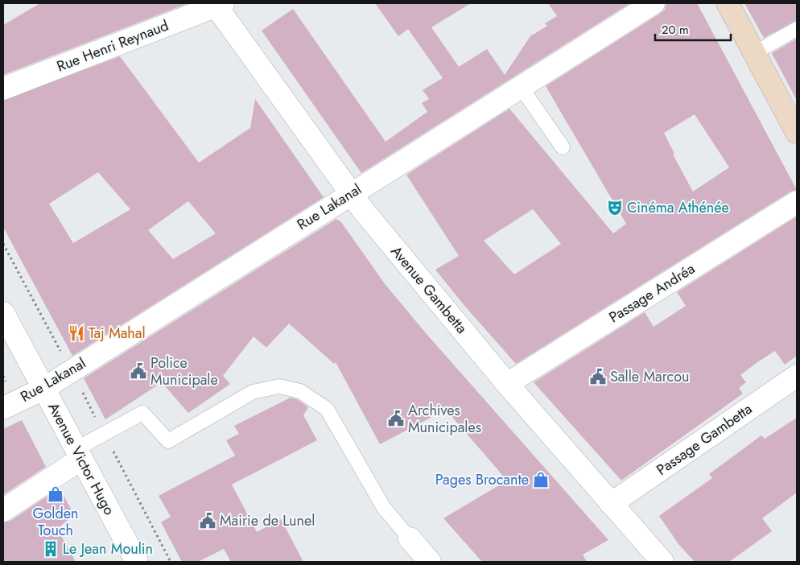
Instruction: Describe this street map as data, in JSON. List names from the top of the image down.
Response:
{
  "streets": {
    "street": [
      "Rue Henri Reynaud",
      "Rue Lakanal",
      "Avenue Gambetta",
      "Passage Andréa",
      "Passage Gambetta",
      "Avenue Victor Hugo"
    ]
  },
  "crossings": [
    ["Rue Henri Reynaud", "Avenue Gambetta"],
    ["Rue Lakanal", "Avenue Gambetta"],
    ["Rue Lakanal", "Avenue Victor Hugo"],
    ["Avenue Gambetta", "Passage Andréa"],
    ["Avenue Gambetta", "Passage Gambetta"]
  ],
  "places": {
    "theatre": ["Cinéma Athénée"],
    "restaurant": ["Taj Mahal"],
    "public building": [
      "Police Municipale",
      "Salle Marcou",
      "Archives Municipales",
      "Mairie de Lunel"
    ],
    "shop": ["Pages Brocante", "Golden Touch"],
    "building": ["Le Jean Moulin"]
  },
  "scale_bar": "20 m"
}
